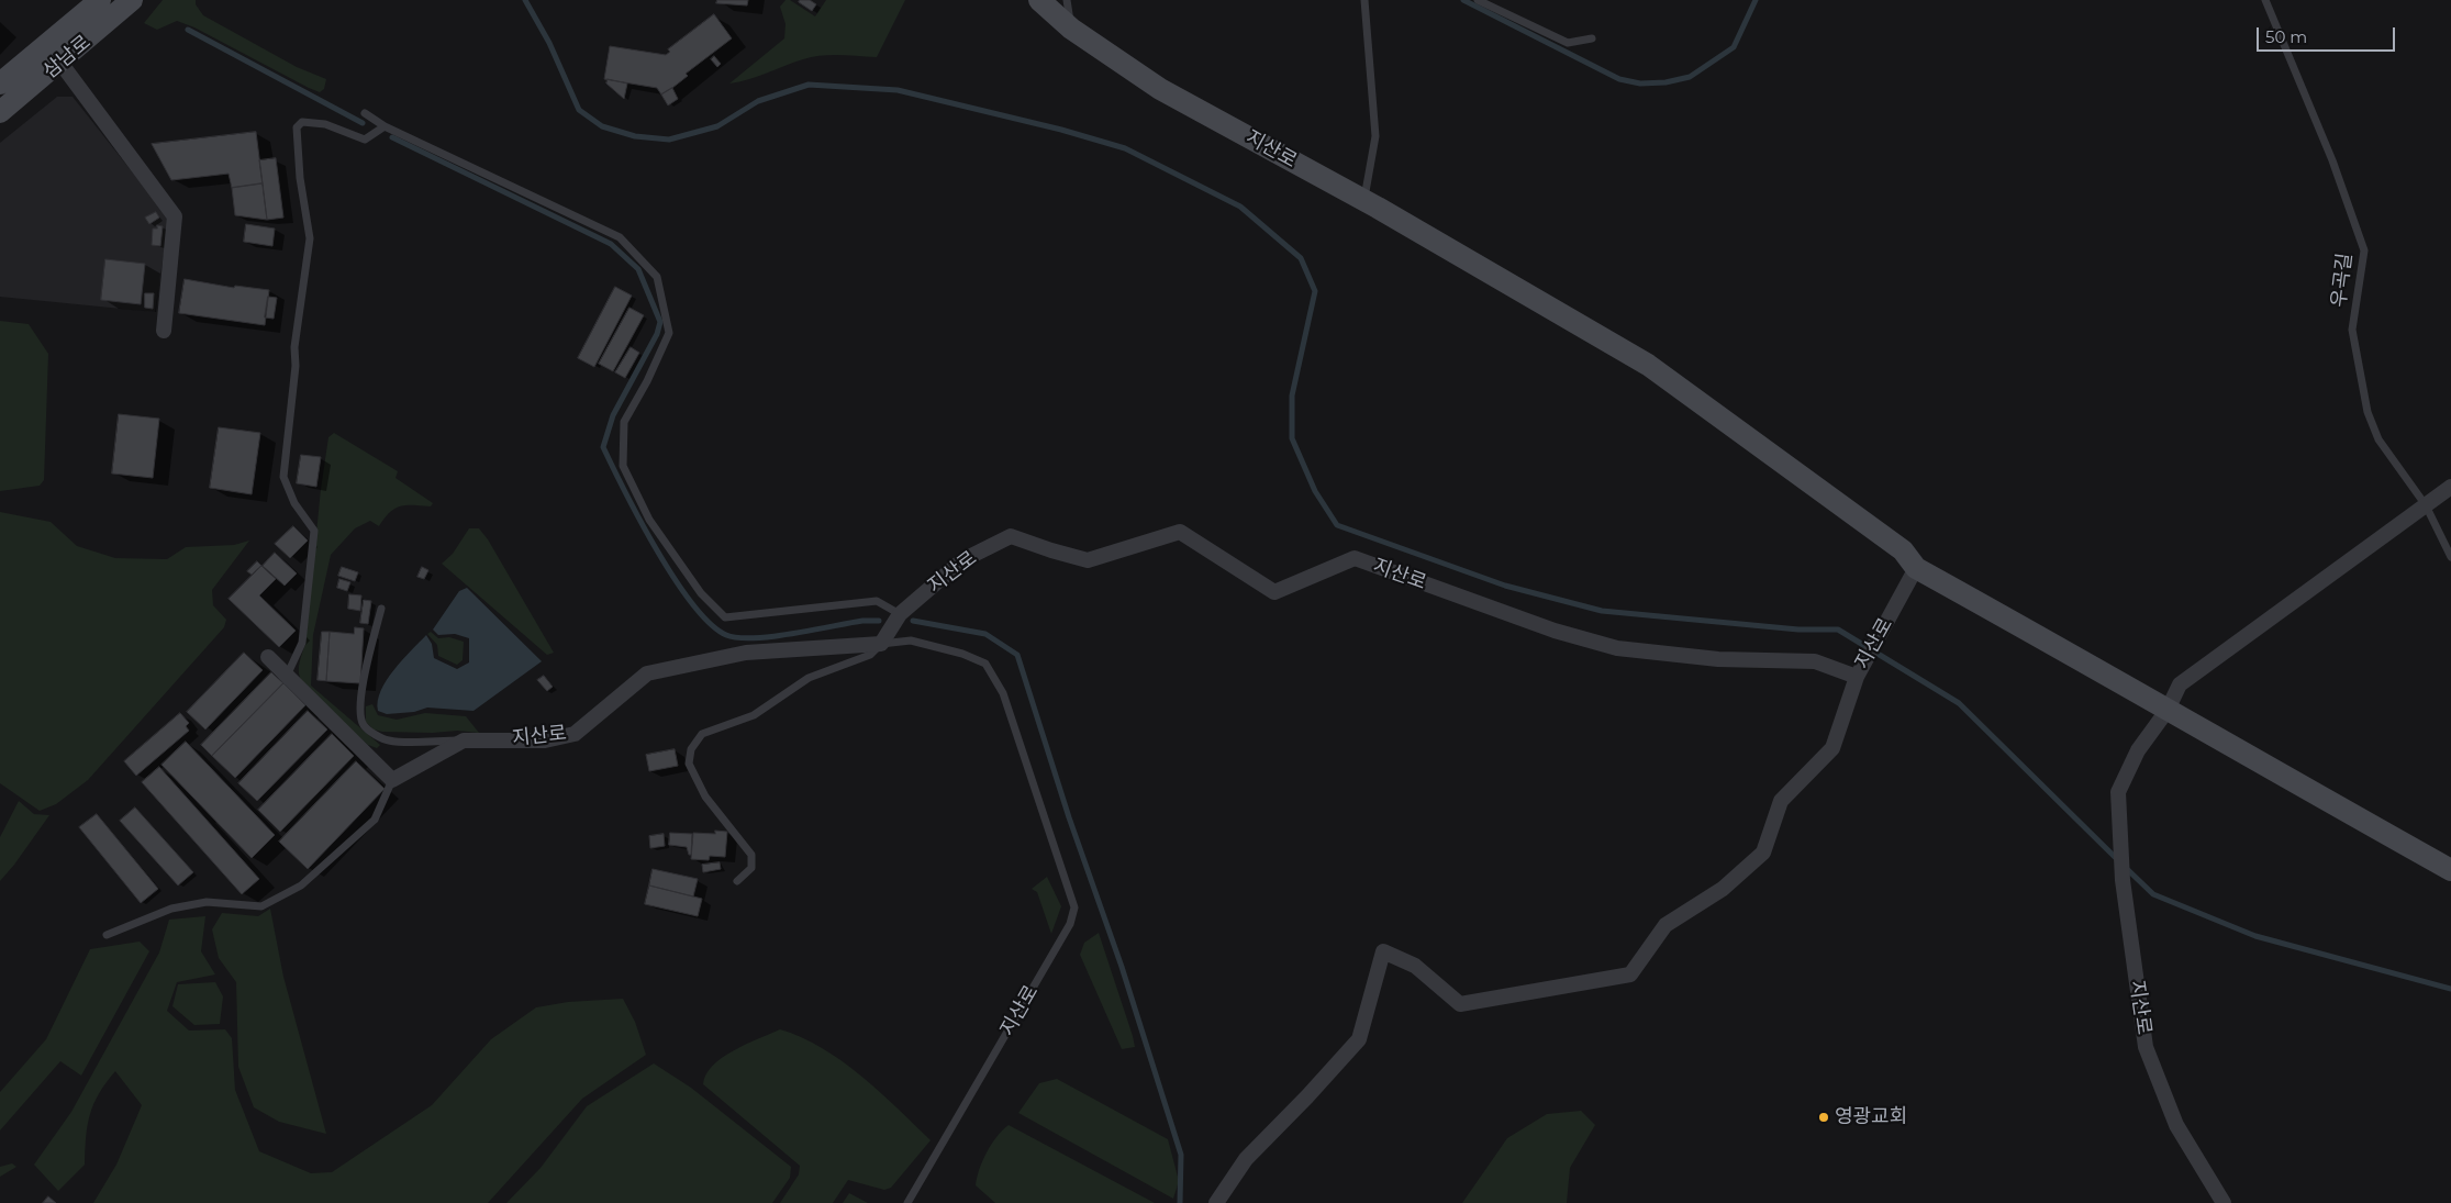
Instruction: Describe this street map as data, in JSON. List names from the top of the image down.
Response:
{
  "streets": {
    "main road": ["삼남로", "지산로"],
    "lane": ["우곡길"]
  },
  "places": ["영광교회"],
  "scale_bar": "50 m"
}
